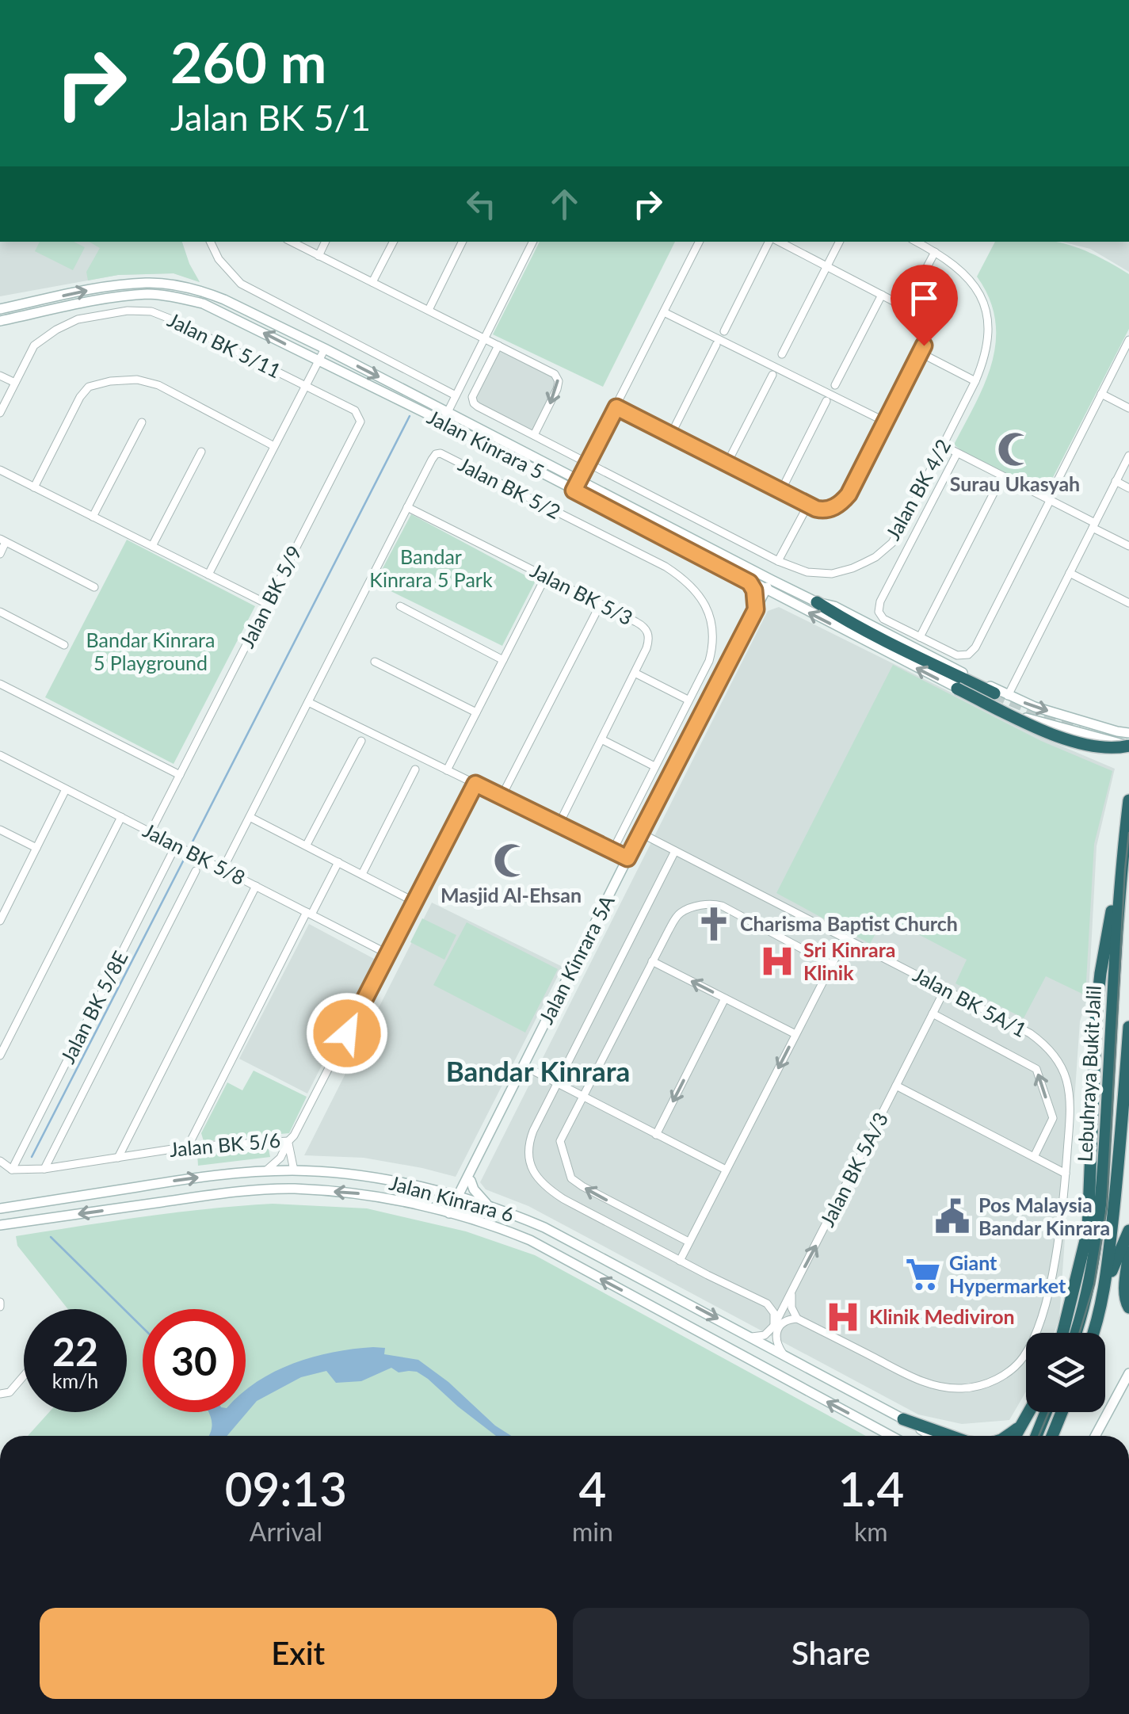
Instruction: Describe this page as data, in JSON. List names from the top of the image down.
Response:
{
  "streets": {
    "highway": ["Lebuhraya Bukit Jalil"],
    "main road": ["Jalan Kinrara 5", "Jalan Kinrara 5A", "Jalan Kinrara 6"],
    "street": [
      "Jalan BK 5/11",
      "Jalan BK 5/2",
      "Jalan BK 4/2",
      "Jalan BK 5/3",
      "Jalan BK 5/9",
      "Jalan BK 5/8",
      "Jalan BK 5A/1",
      "Jalan BK 5/8E",
      "Jalan BK 5/6",
      "Jalan BK 5A/3"
    ]
  },
  "crossings": [
    ["Jalan BK 5/11", "Jalan BK 5/9"],
    ["Jalan Kinrara 5", "Jalan Kinrara 5A"],
    ["Jalan BK 5/2", "Jalan BK 5/3"],
    ["Jalan BK 5/2", "Jalan BK 5/8"],
    ["Jalan BK 5/9", "Jalan BK 5/8"],
    ["Jalan BK 5/8", "Jalan BK 5/8E"],
    ["Jalan BK 5/8", "Jalan BK 5/6"],
    ["Jalan Kinrara 5A", "Jalan BK 5A/1"],
    ["Jalan Kinrara 5A", "Jalan Kinrara 6"],
    ["Jalan BK 5A/1", "Jalan BK 5A/3"],
    ["Jalan BK 5/8E", "Jalan BK 5/6"]
  ],
  "one_way": ["Jalan BK 5A/3"],
  "districts": ["Bandar Kinrara"],
  "parks": ["Bandar Kinrara 5 Park", "Bandar Kinrara 5 Playground"],
  "places": {
    "mosque": ["Surau Ukasyah", "Masjid Al-Ehsan"],
    "church": ["Charisma Baptist Church"],
    "hospital": ["Sri Kinrara Klinik", "Klinik Mediviron"],
    "public building": ["Pos Malaysia Bandar Kinrara"],
    "supermarket": ["Giant Hypermarket"]
  },
  "page": {
    "turn": ["260 m", "Jalan BK 5/1"],
    "speed": "22 km/h",
    "limit": "30",
    "eta": [
      "09:13",
      "Arrival",
      "4",
      "min",
      "1.4",
      "km"
    ],
    "buttons": ["Exit", "Share"]
  }
}
